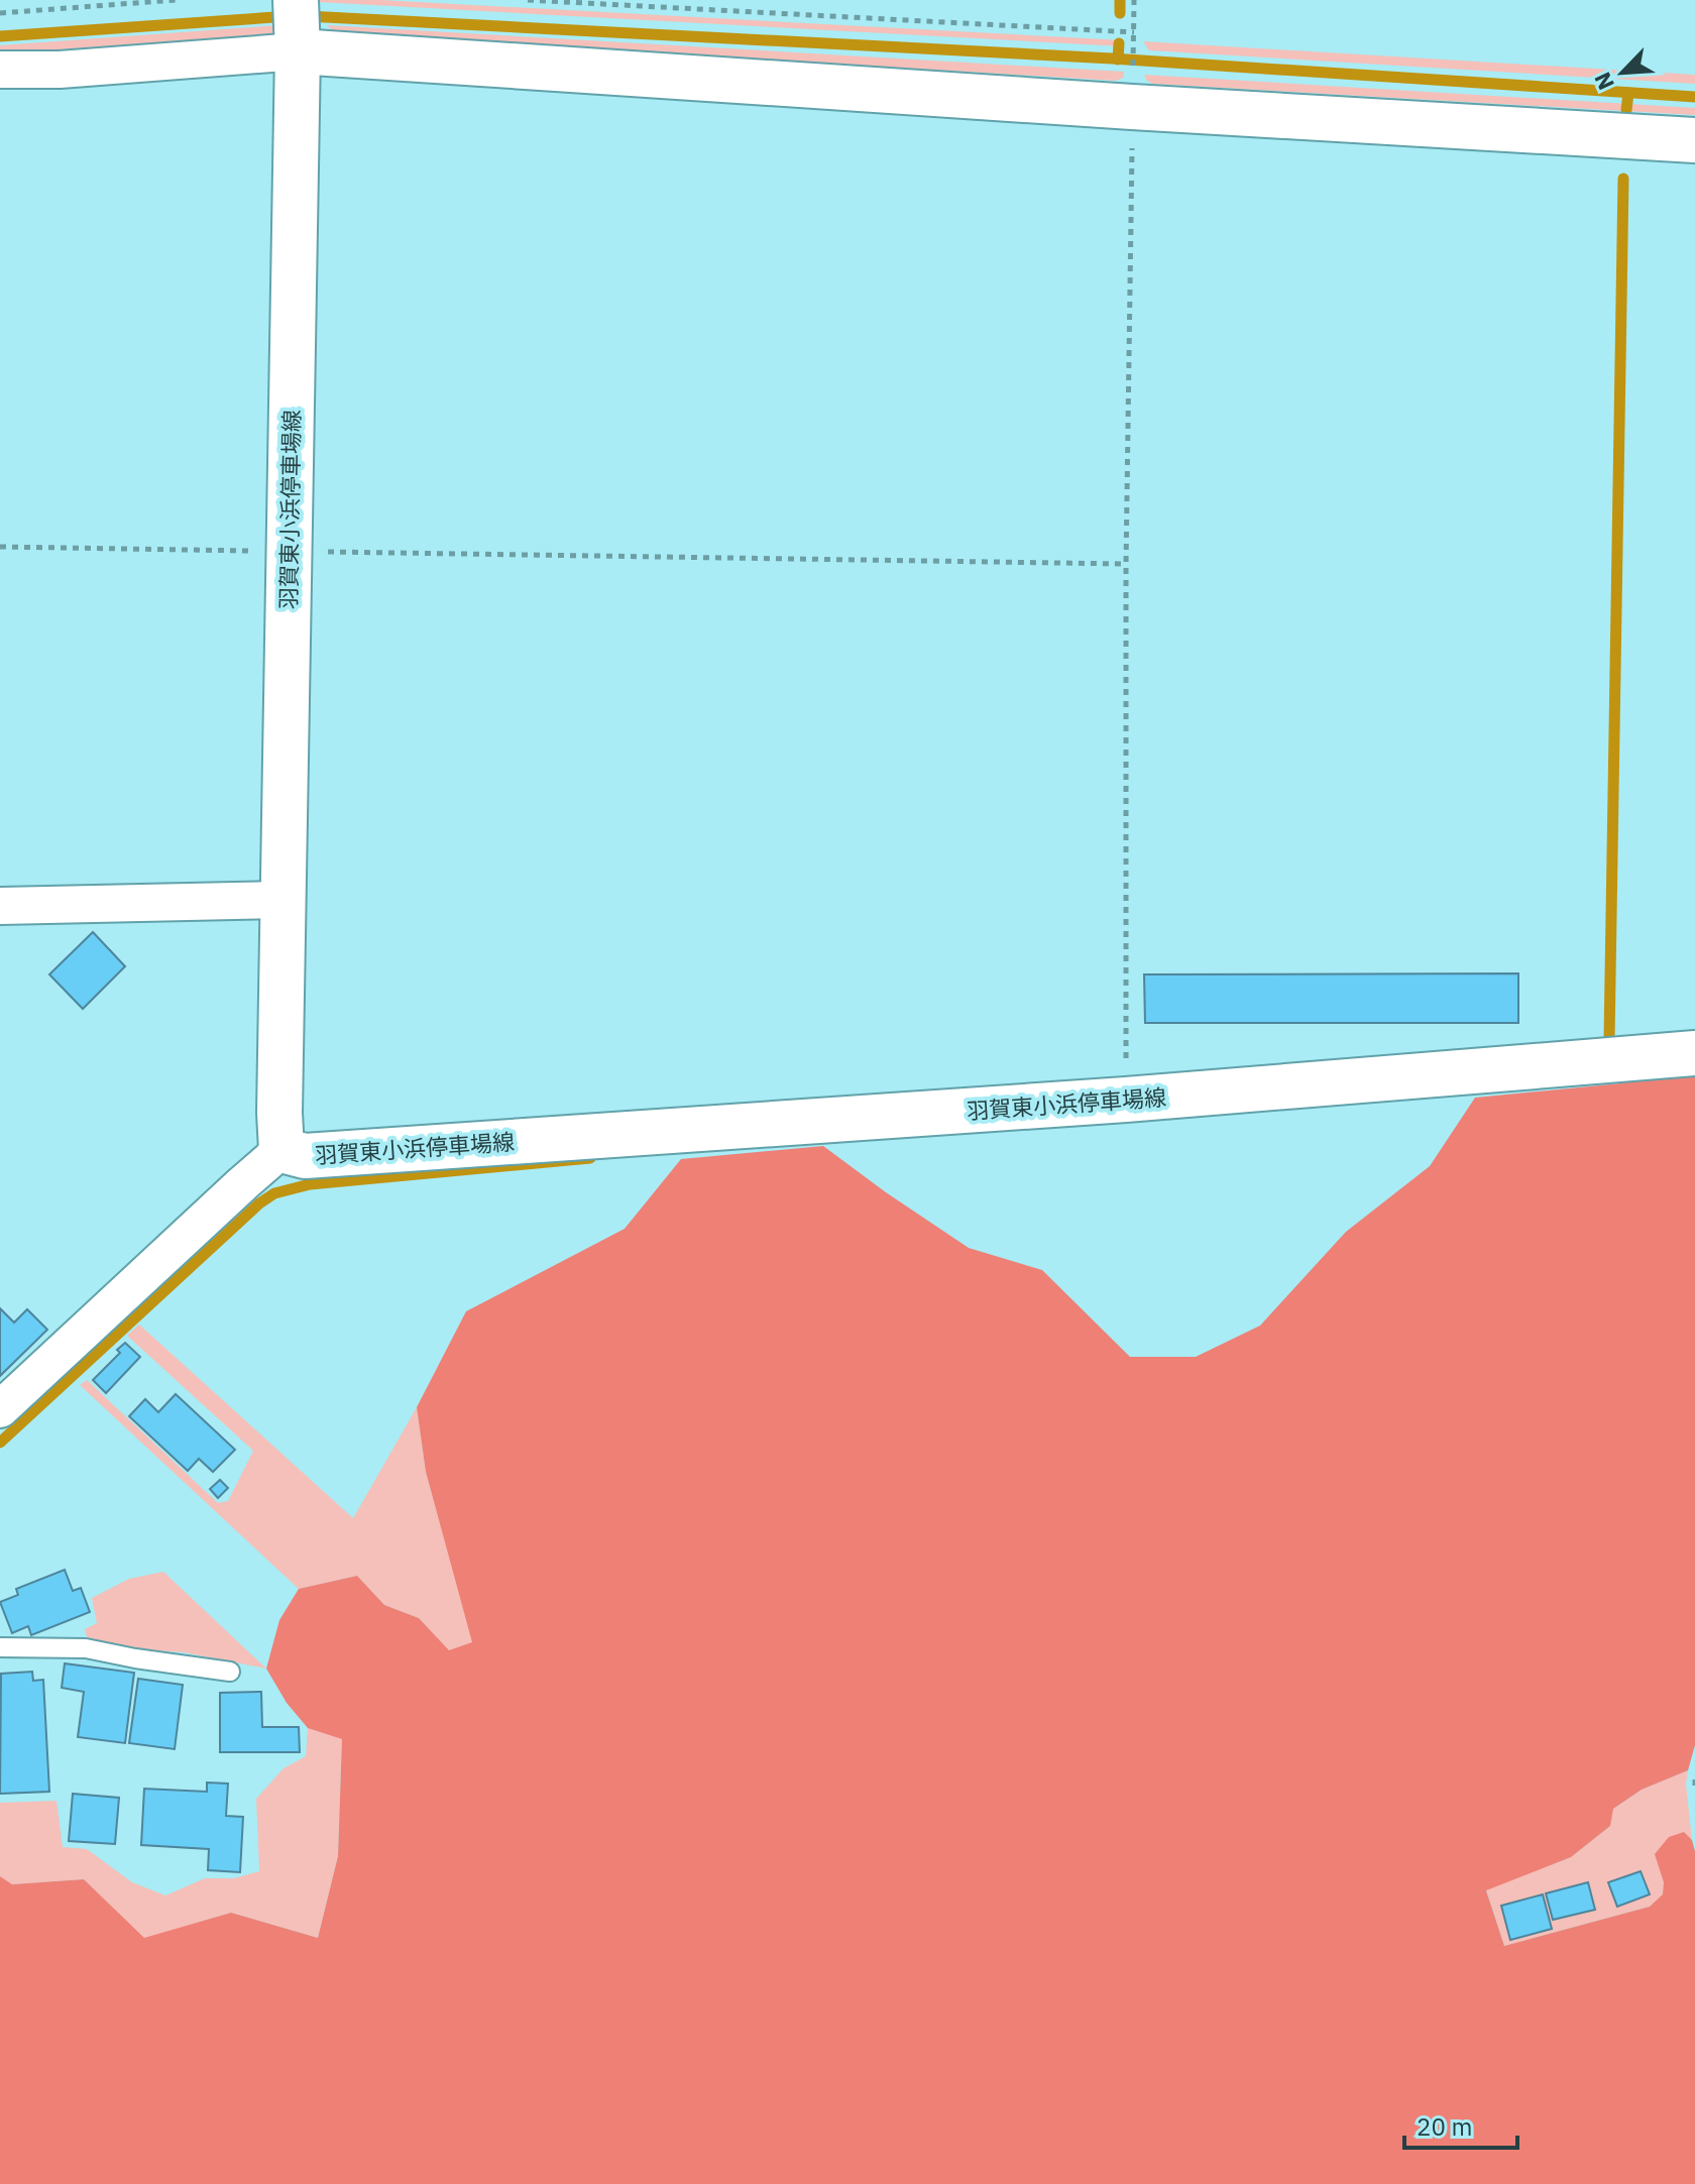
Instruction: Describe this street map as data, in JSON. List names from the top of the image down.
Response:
{
  "streets": {
    "main road": ["羽賀東小浜停車場線"]
  },
  "scale_bar": "20 m",
  "north": "bottom left"
}
